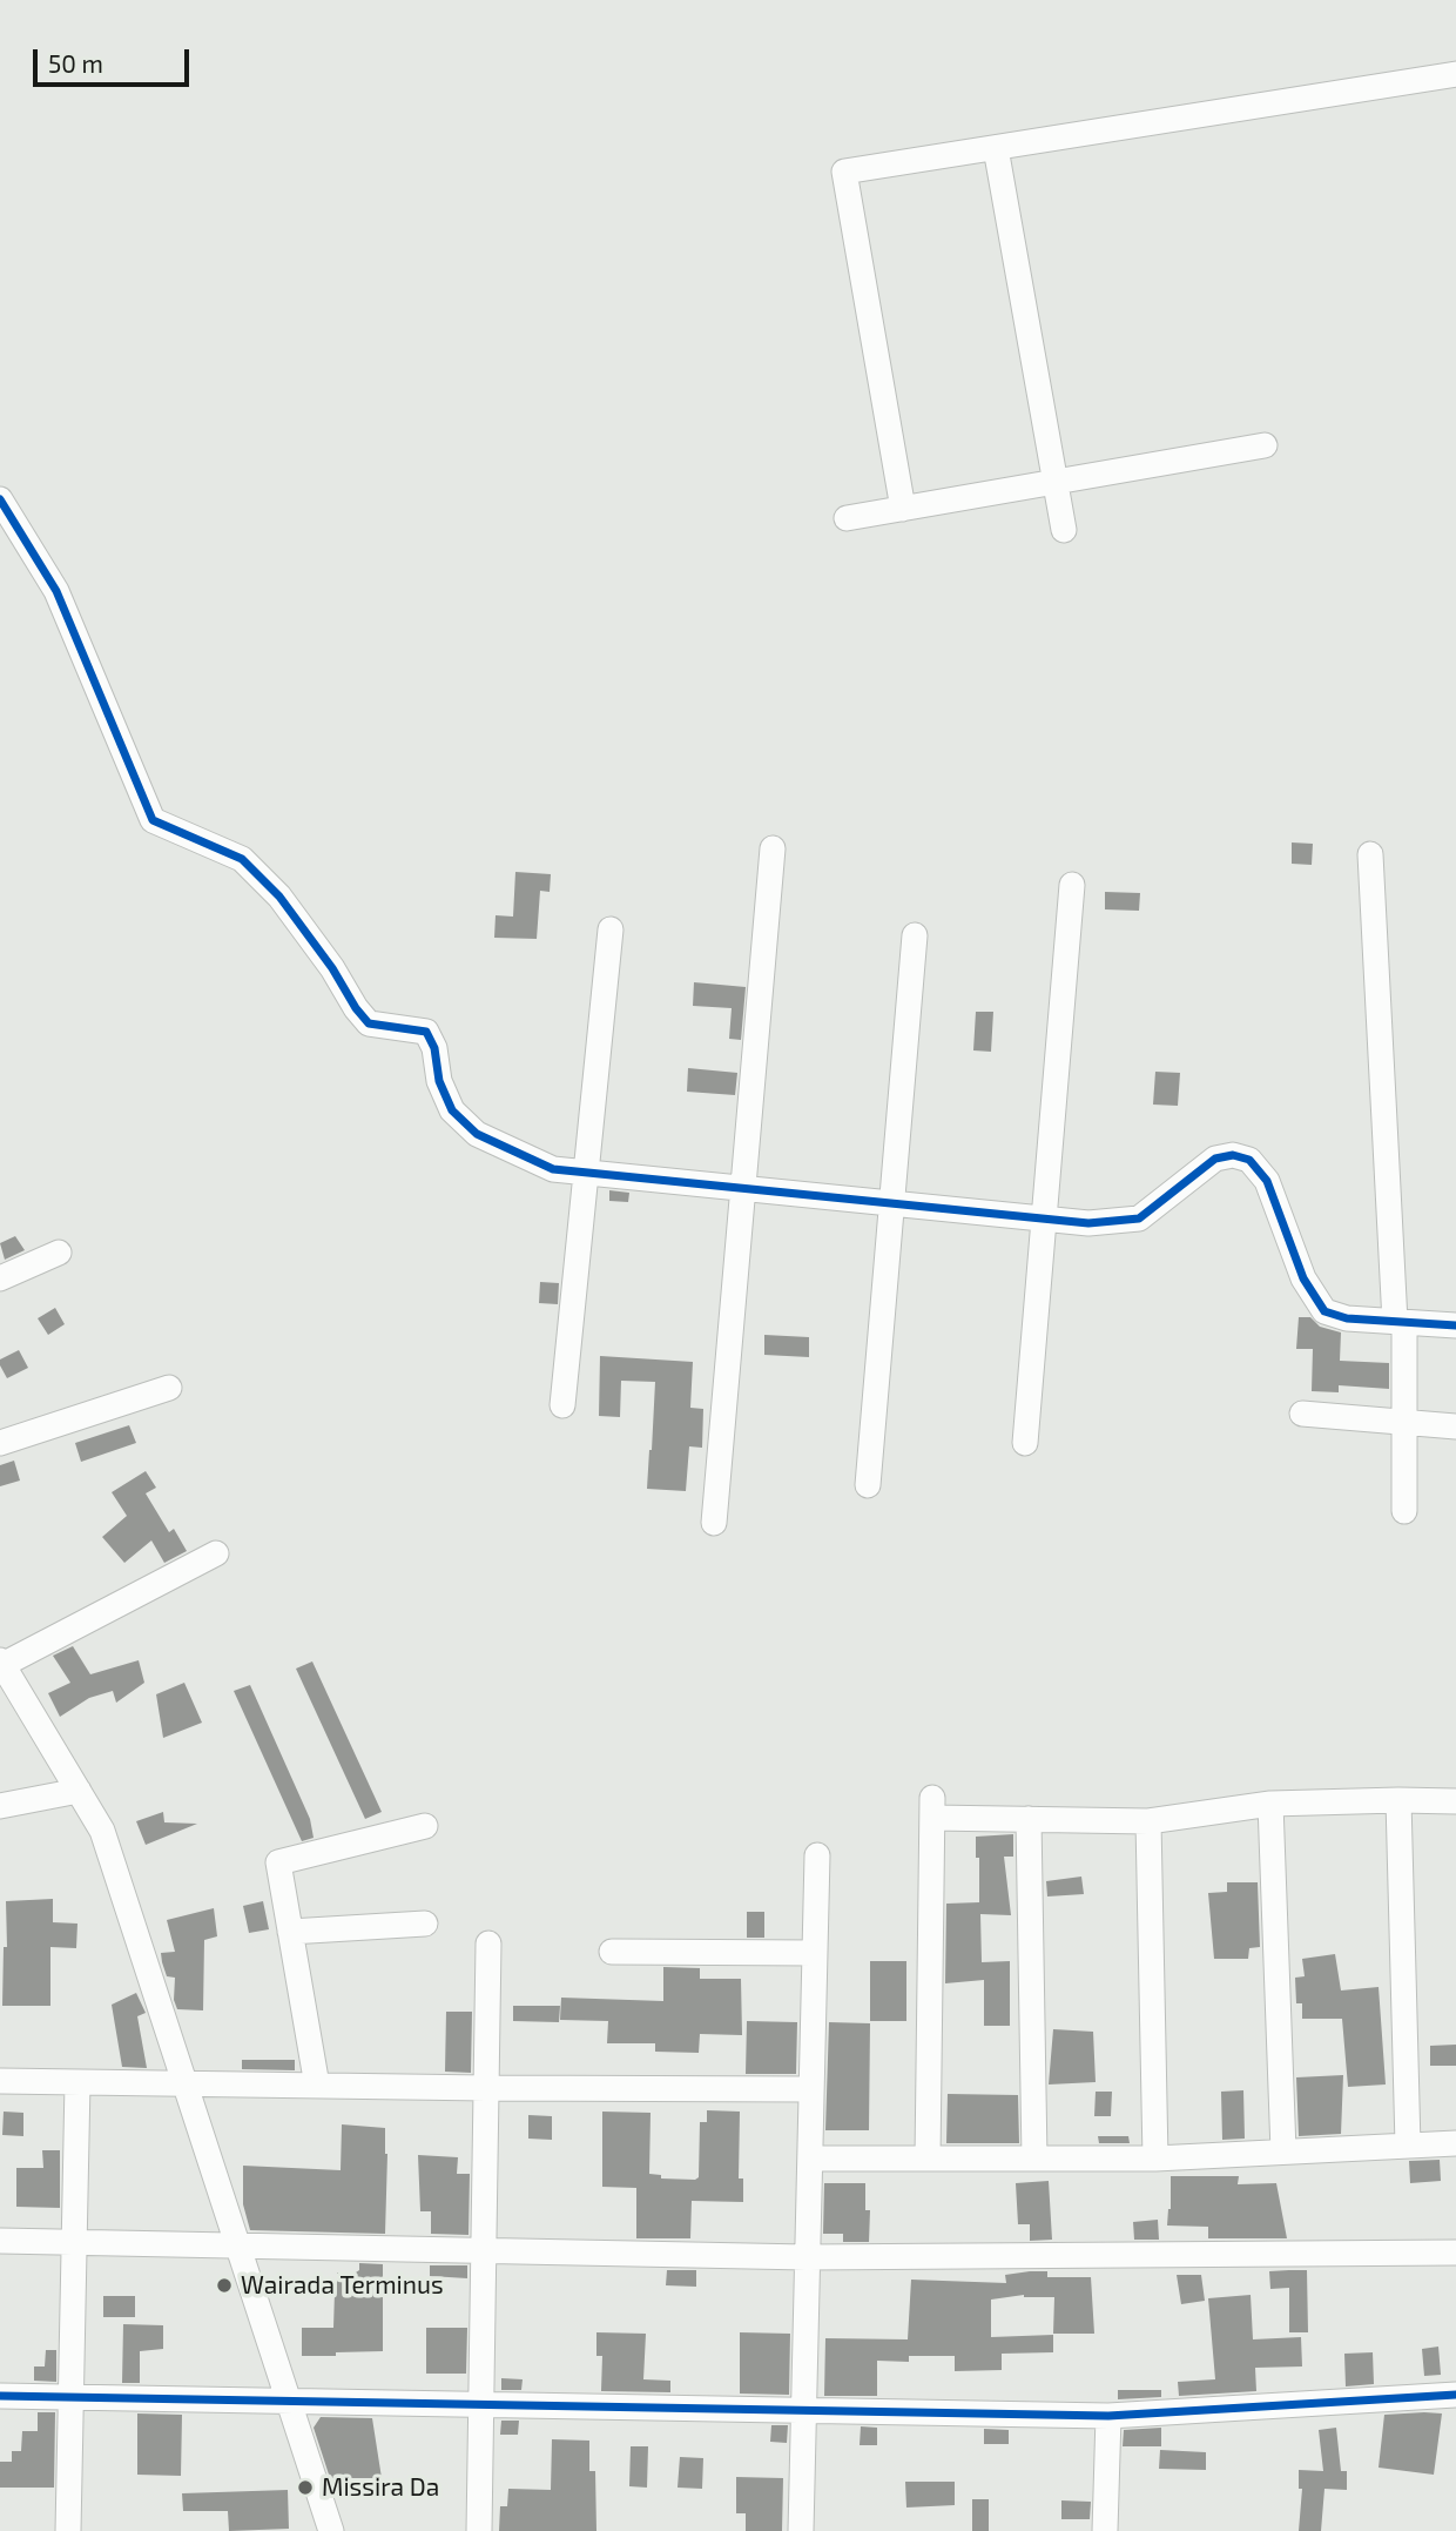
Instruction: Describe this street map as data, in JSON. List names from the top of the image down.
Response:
{
  "places": ["Wairada Terminus", "Missira Da"],
  "scale_bar": "50 m"
}
